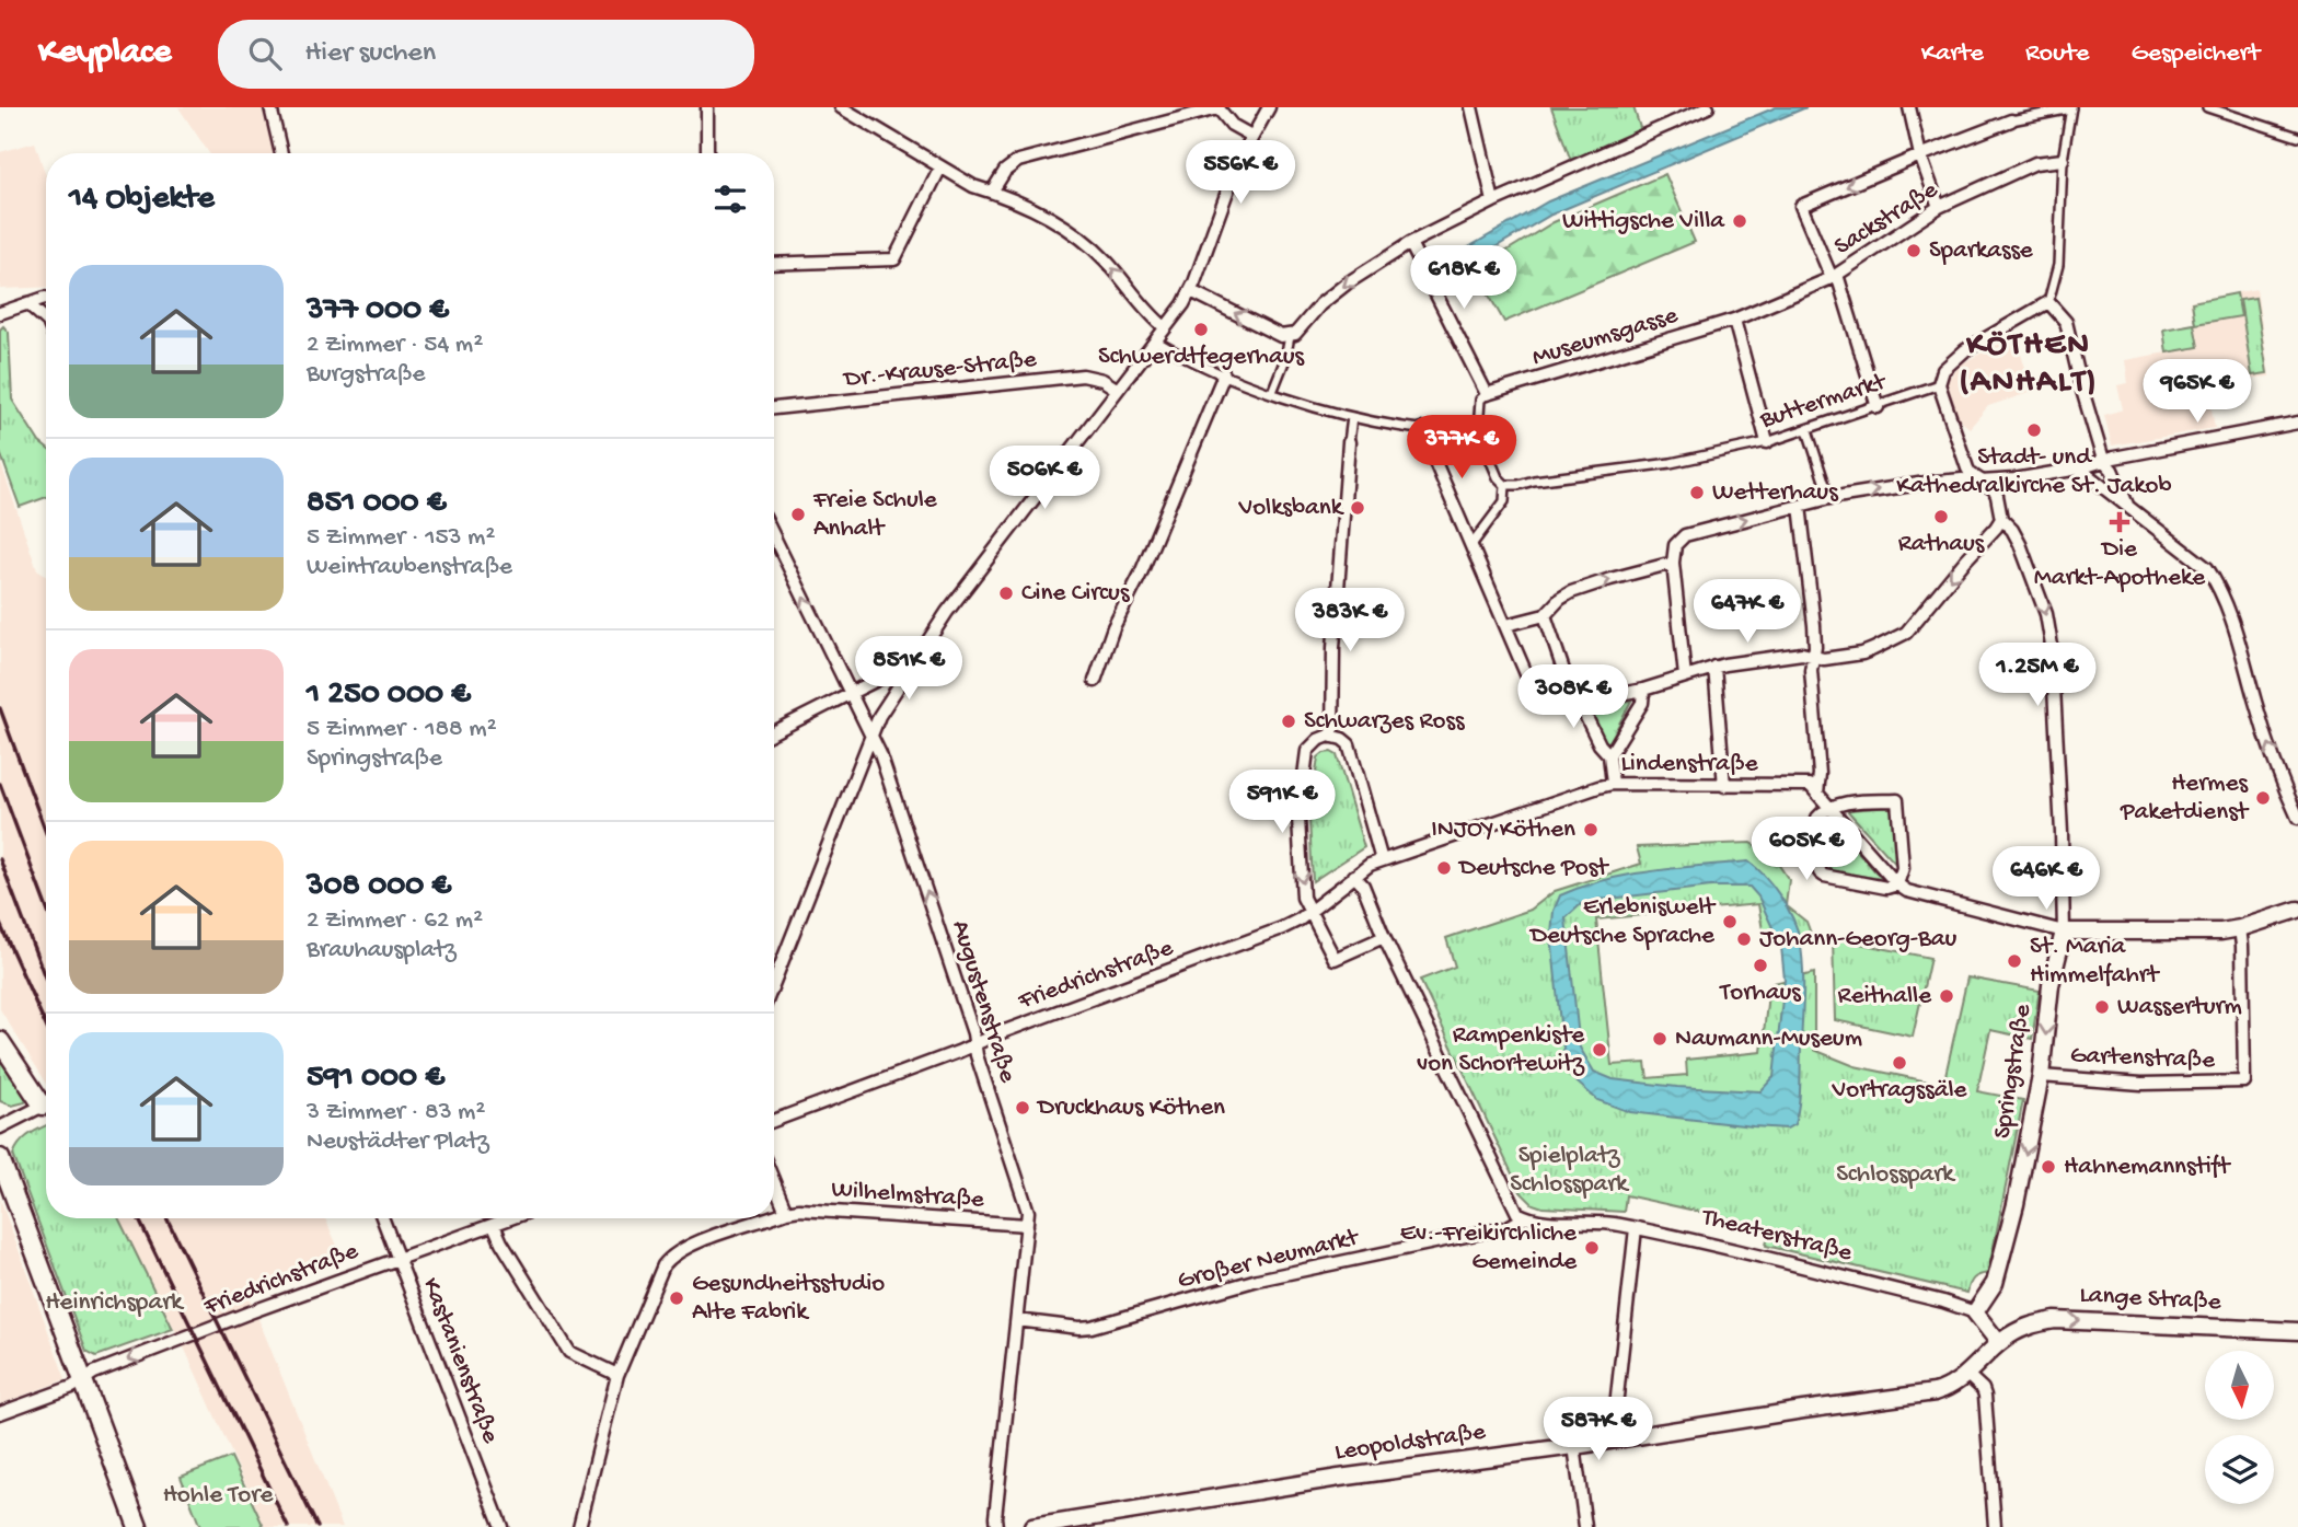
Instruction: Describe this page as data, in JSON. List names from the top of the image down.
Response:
{
  "streets": {
    "main road": ["Springstraße", "Lange Straße", "Leopoldstraße"],
    "street": [
      "Sackstraße",
      "Museumsgasse",
      "Dr.-Krause-Straße",
      "Buttermarkt",
      "Lindenstraße",
      "Friedrichstraße",
      "Augustenstraße",
      "Gartenstraße",
      "Wilhelmstraße",
      "Theaterstraße",
      "Großer Neumarkt",
      "Kastanienstraße"
    ]
  },
  "crossings": [
    ["Sackstraße", "Museumsgasse"],
    ["Buttermarkt", "Springstraße"],
    ["Lindenstraße", "Friedrichstraße"],
    ["Friedrichstraße", "Augustenstraße"],
    ["Friedrichstraße", "Kastanienstraße"],
    ["Augustenstraße", "Wilhelmstraße"],
    ["Augustenstraße", "Großer Neumarkt"],
    ["Gartenstraße", "Springstraße"],
    ["Springstraße", "Theaterstraße"],
    ["Theaterstraße", "Großer Neumarkt"],
    ["Lange Straße", "Leopoldstraße"]
  ],
  "one_way": ["Augustenstraße", "Springstraße", "Lange Straße"],
  "districts": ["KÖTHEN (ANHALT)"],
  "parks": [
    "Spielplatz Schlosspark",
    "Schlosspark",
    "Heinrichspark",
    "Hohle Tore"
  ],
  "places": {
    "other": [
      "Wittigsche Villa",
      "Sparkasse",
      "Schwerdtfegerhaus",
      "Stadt- und Kathedralkirche St. Jakob",
      "Wetterhaus",
      "Volksbank",
      "Freie Schule Anhalt",
      "Rathaus",
      "Cine Circus",
      "Schwarzes Ross",
      "Hermes Paketdienst",
      "INJOY Köthen",
      "Deutsche Post",
      "Erlebniswelt Deutsche Sprache",
      "Johann-Georg-Bau",
      "St. Maria Himmelfahrt",
      "Torhaus",
      "Reithalle",
      "Wasserturm",
      "Naumann-Museum",
      "Rampenkiste von Schortewitz",
      "Vortragssäle",
      "Druckhaus Köthen",
      "Hahnemannstift",
      "Ev.-Freikirchliche Gemeinde",
      "Gesundheitsstudio Alte Fabrik"
    ],
    "health": ["Die Markt-Apotheke"]
  },
  "north": "bottom",
  "page": {
    "header": "Keyplace",
    "search": "Hier suchen",
    "nav": ["Karte", "Route", "Gespeichert"],
    "price": [
      "556K €",
      "618K €",
      "965K €",
      "377K €",
      "506K €",
      "647K €",
      "383K €",
      "851K €",
      "1.25M €",
      "308K €",
      "591K €",
      "605K €",
      "646K €",
      "587K €"
    ],
    "heading": "14 Objekte",
    "list": [
      {
        "name": "377 000 €",
        "note": "2 Zimmer · 54 m² · Burgstraße"
      },
      {
        "name": "851 000 €",
        "note": "5 Zimmer · 153 m² · Weintraubenstraße"
      },
      {
        "name": "1 250 000 €",
        "note": "5 Zimmer · 188 m² · Springstraße"
      },
      {
        "name": "308 000 €",
        "note": "2 Zimmer · 62 m² · Brauhausplatz"
      },
      {
        "name": "591 000 €",
        "note": "3 Zimmer · 83 m² · Neustädter Platz"
      }
    ]
  }
}
